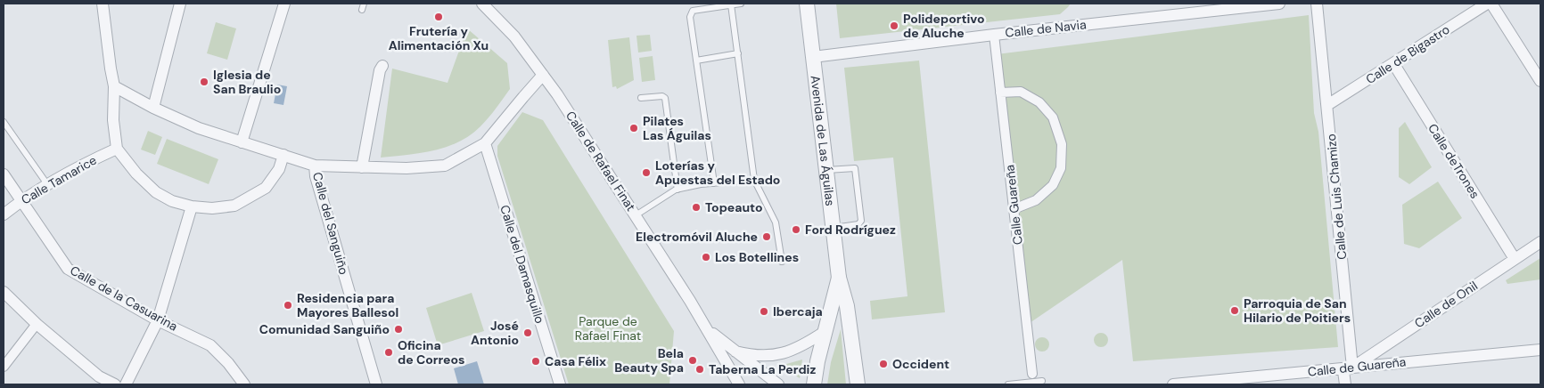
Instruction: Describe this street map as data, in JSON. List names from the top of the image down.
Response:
{
  "streets": {
    "street": [
      "Calle de Navia",
      "Calle de Bigastro",
      "Avenida de Las Águilas",
      "Calle de Rafael Finat",
      "Calle deTrones",
      "Calle Tamarice",
      "Calle de Luis Chamizo",
      "Calle Guareña",
      "Calle del Sanguiño",
      "Calle del Damasquillo",
      "Calle de la Casuarina",
      "Calle de Onil",
      "Calle de Guareña"
    ]
  },
  "crossings": [
    ["Calle de Navia", "Avenida de Las Águilas"],
    ["Calle de Navia", "Calle Guareña"],
    ["Calle de Bigastro", "Calle deTrones"],
    ["Calle de Bigastro", "Calle de Luis Chamizo"],
    ["Calle deTrones", "Calle de Onil"],
    ["Calle Tamarice", "Calle de la Casuarina"],
    ["Calle de Luis Chamizo", "Calle de Onil"],
    ["Calle de Luis Chamizo", "Calle de Guareña"],
    ["Calle de Onil", "Calle de Guareña"]
  ],
  "parks": ["Parque de Rafael Finat"],
  "places": [
    "Frutería y Alimentación Xu",
    "Polideportivo de Aluche",
    "Iglesia de San Braulio",
    "Pilates Las Águilas",
    "Loterías y Apuestas del Estado",
    "Topeauto",
    "Ford Rodríguez",
    "Electromóvil Aluche",
    "Los Botellines",
    "Residencia para Mayores Ballesol",
    "Parroquia de San Hilario de Poitiers",
    "Ibercaja",
    "Comunidad Sanguiño",
    "José Antonio",
    "Oficina de Correos",
    "Bela Beauty Spa",
    "Casa Félix",
    "Occident",
    "Taberna La Perdiz"
  ]
}
